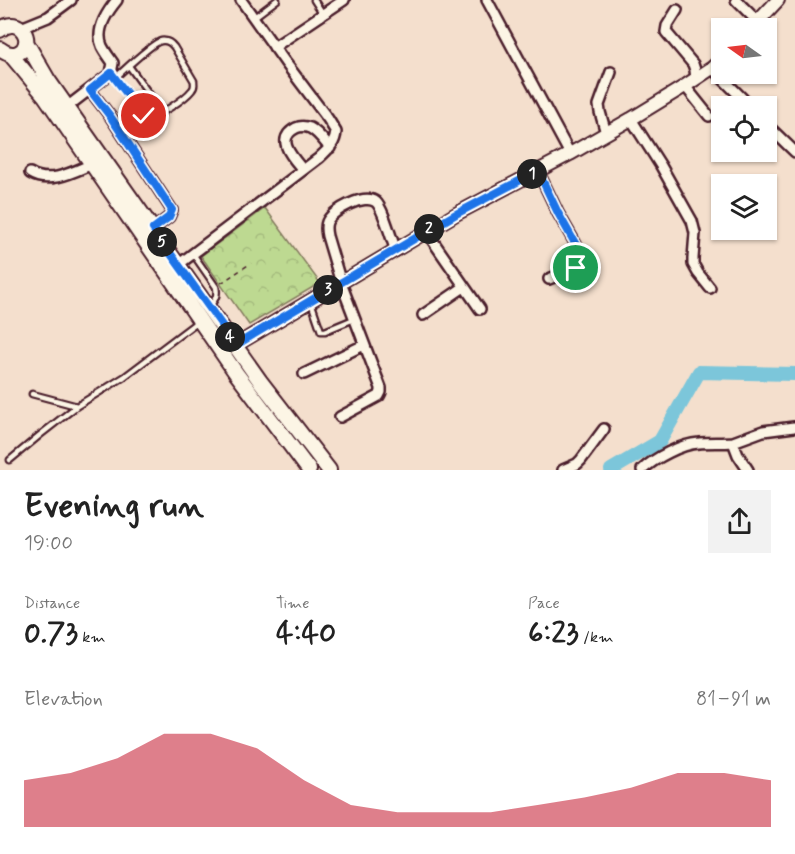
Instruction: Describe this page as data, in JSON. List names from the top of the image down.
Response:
{
  "north": "left",
  "page": {
    "pins": [
      "1",
      "2",
      "5",
      "3",
      "4"
    ],
    "heading": ["Evening run", "19:00"],
    "stats": [
      ["Distance", "0.73 km"],
      ["Time", "4:40"],
      ["Pace", "6:23 /km"]
    ],
    "chart": ["Elevation", "81–91 m"]
  }
}
